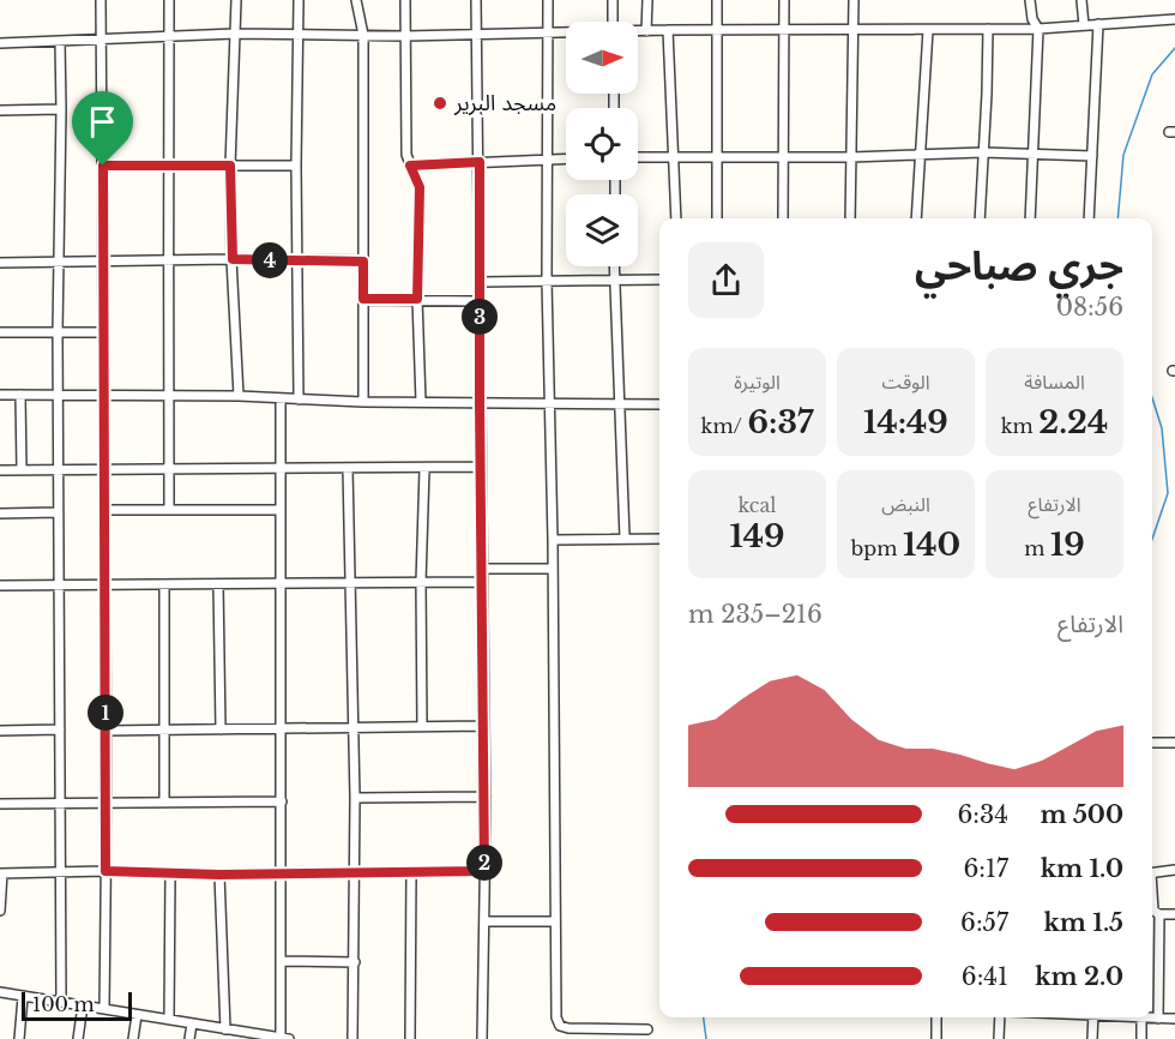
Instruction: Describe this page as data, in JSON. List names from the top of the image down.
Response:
{
  "places": ["مسجد البرير"],
  "scale_bar": "100 m",
  "north": "right",
  "page": {
    "heading": ["جري صباحي", "08:56"],
    "pins": [
      "4",
      "3",
      "1",
      "2"
    ],
    "stats": [
      ["المسافة", "2.24 km"],
      ["الوقت", "14:49"],
      ["الوتيرة", "6:37 /km"],
      ["الارتفاع", "19 m"],
      ["النبض", "140 bpm"],
      ["kcal", "149"]
    ],
    "chart": ["الارتفاع", "216–235 m"],
    "list": [
      {
        "name": "500 m",
        "note": "6:34"
      },
      {
        "name": "1.0 km",
        "note": "6:17"
      },
      {
        "name": "1.5 km",
        "note": "6:57"
      },
      {
        "name": "2.0 km",
        "note": "6:41"
      }
    ],
    "scale": "100 m"
  }
}
